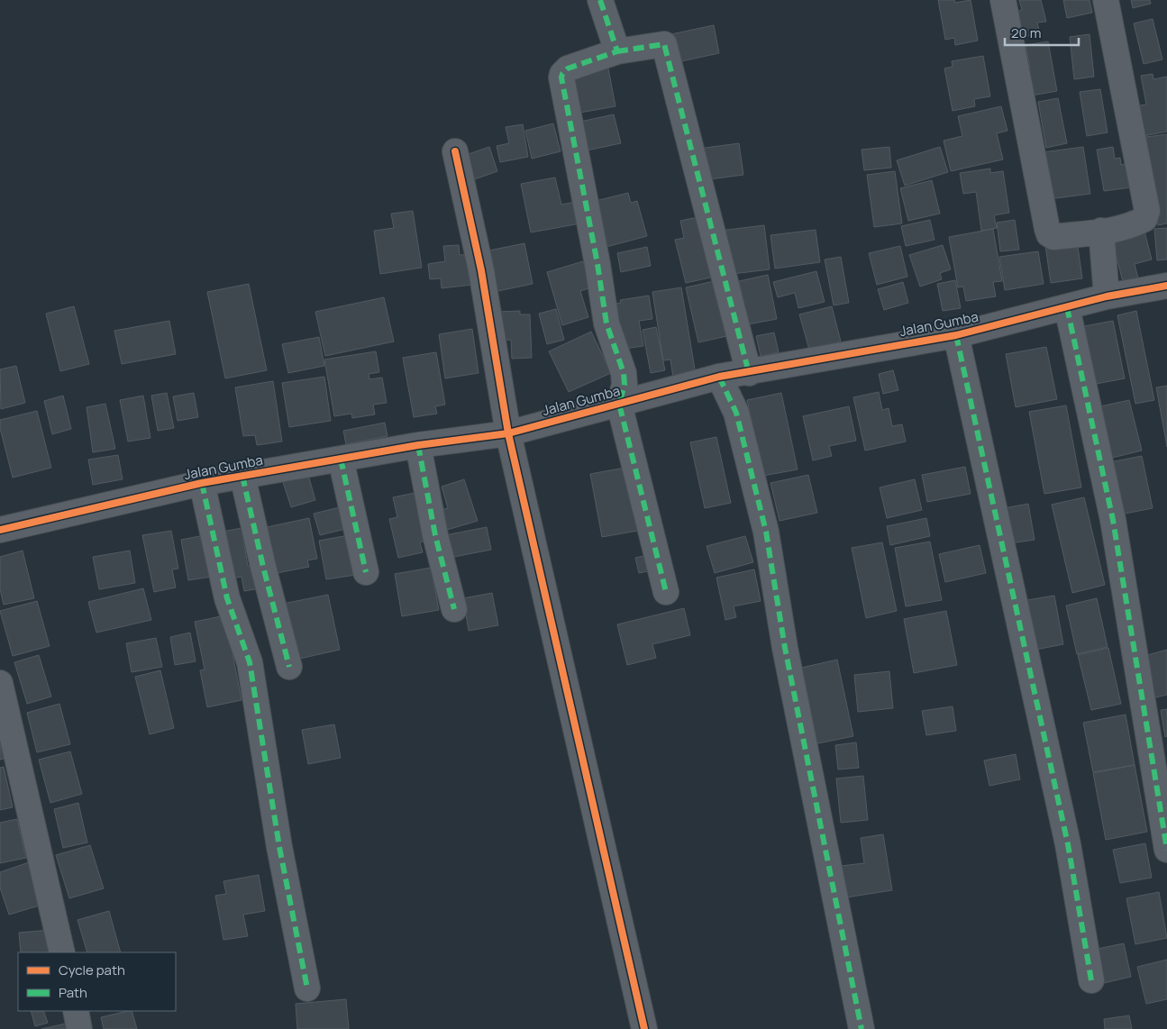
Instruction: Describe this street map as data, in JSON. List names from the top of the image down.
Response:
{
  "streets": {
    "street": ["Jalan Gumba"]
  },
  "legend": ["Cycle path", "Path"],
  "scale_bar": "20 m"
}
